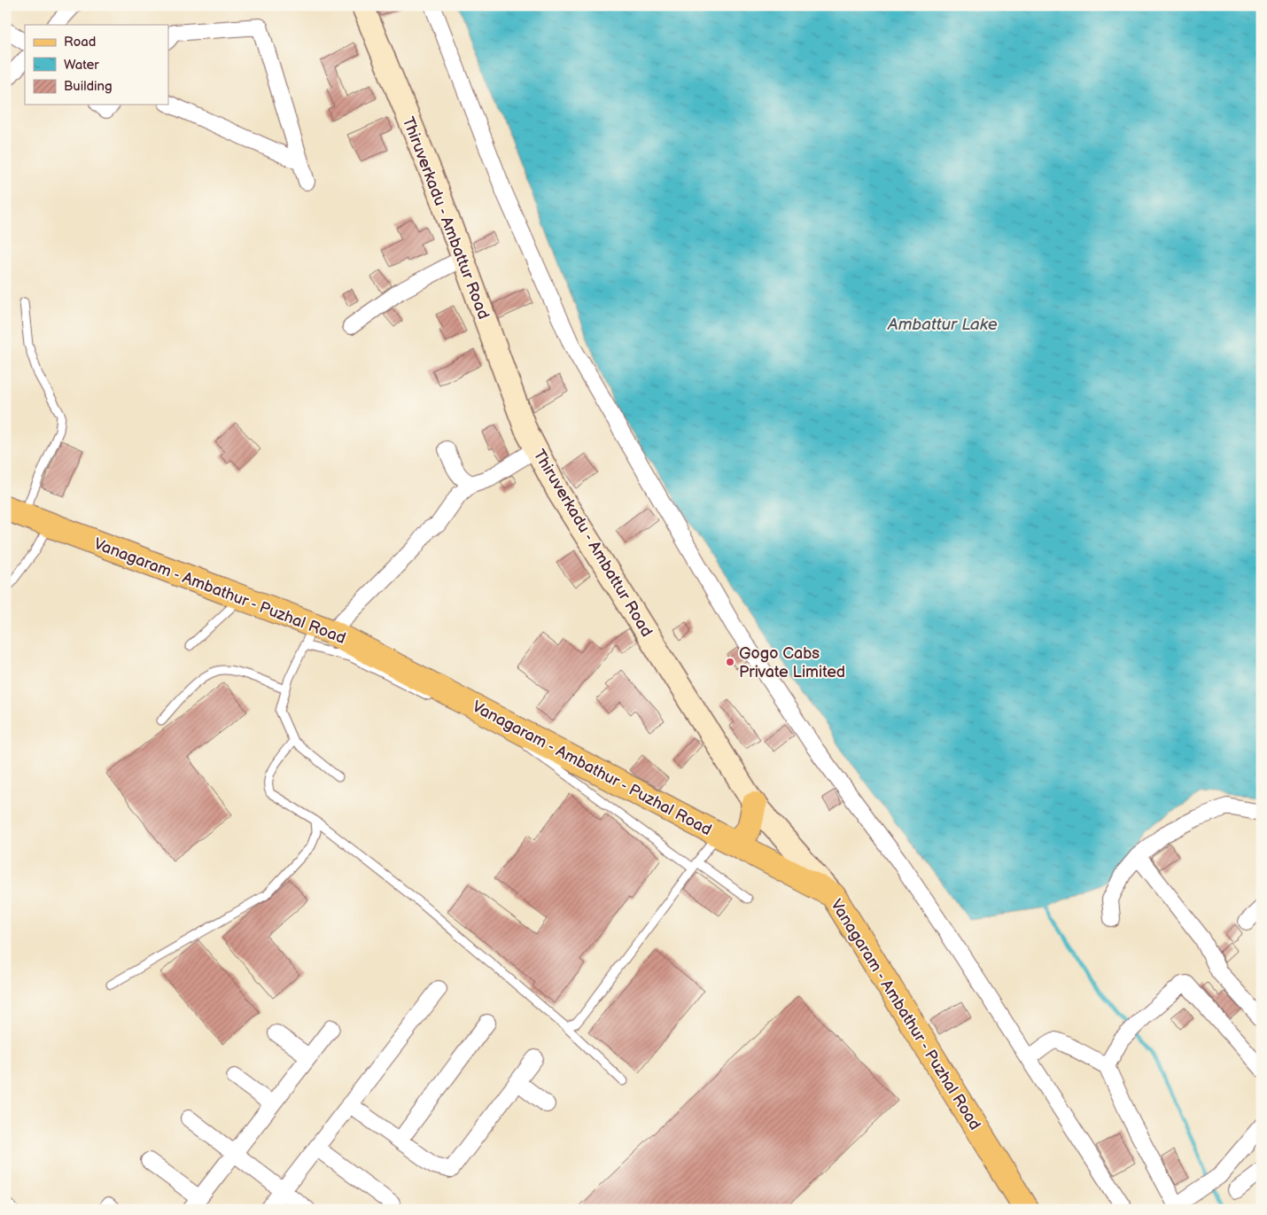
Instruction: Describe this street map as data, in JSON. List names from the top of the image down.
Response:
{
  "streets": {
    "main road": ["Thiruverkadu - Ambattur Road", "Vanagaram - Ambathur - Puzhal Road"]
  },
  "crossings": [
    ["Thiruverkadu - Ambattur Road", "Vanagaram - Ambathur - Puzhal Road"]
  ],
  "water": ["Ambattur Lake"],
  "places": ["Gogo Cabs Private Limited"],
  "legend": ["Road", "Water", "Building"]
}
